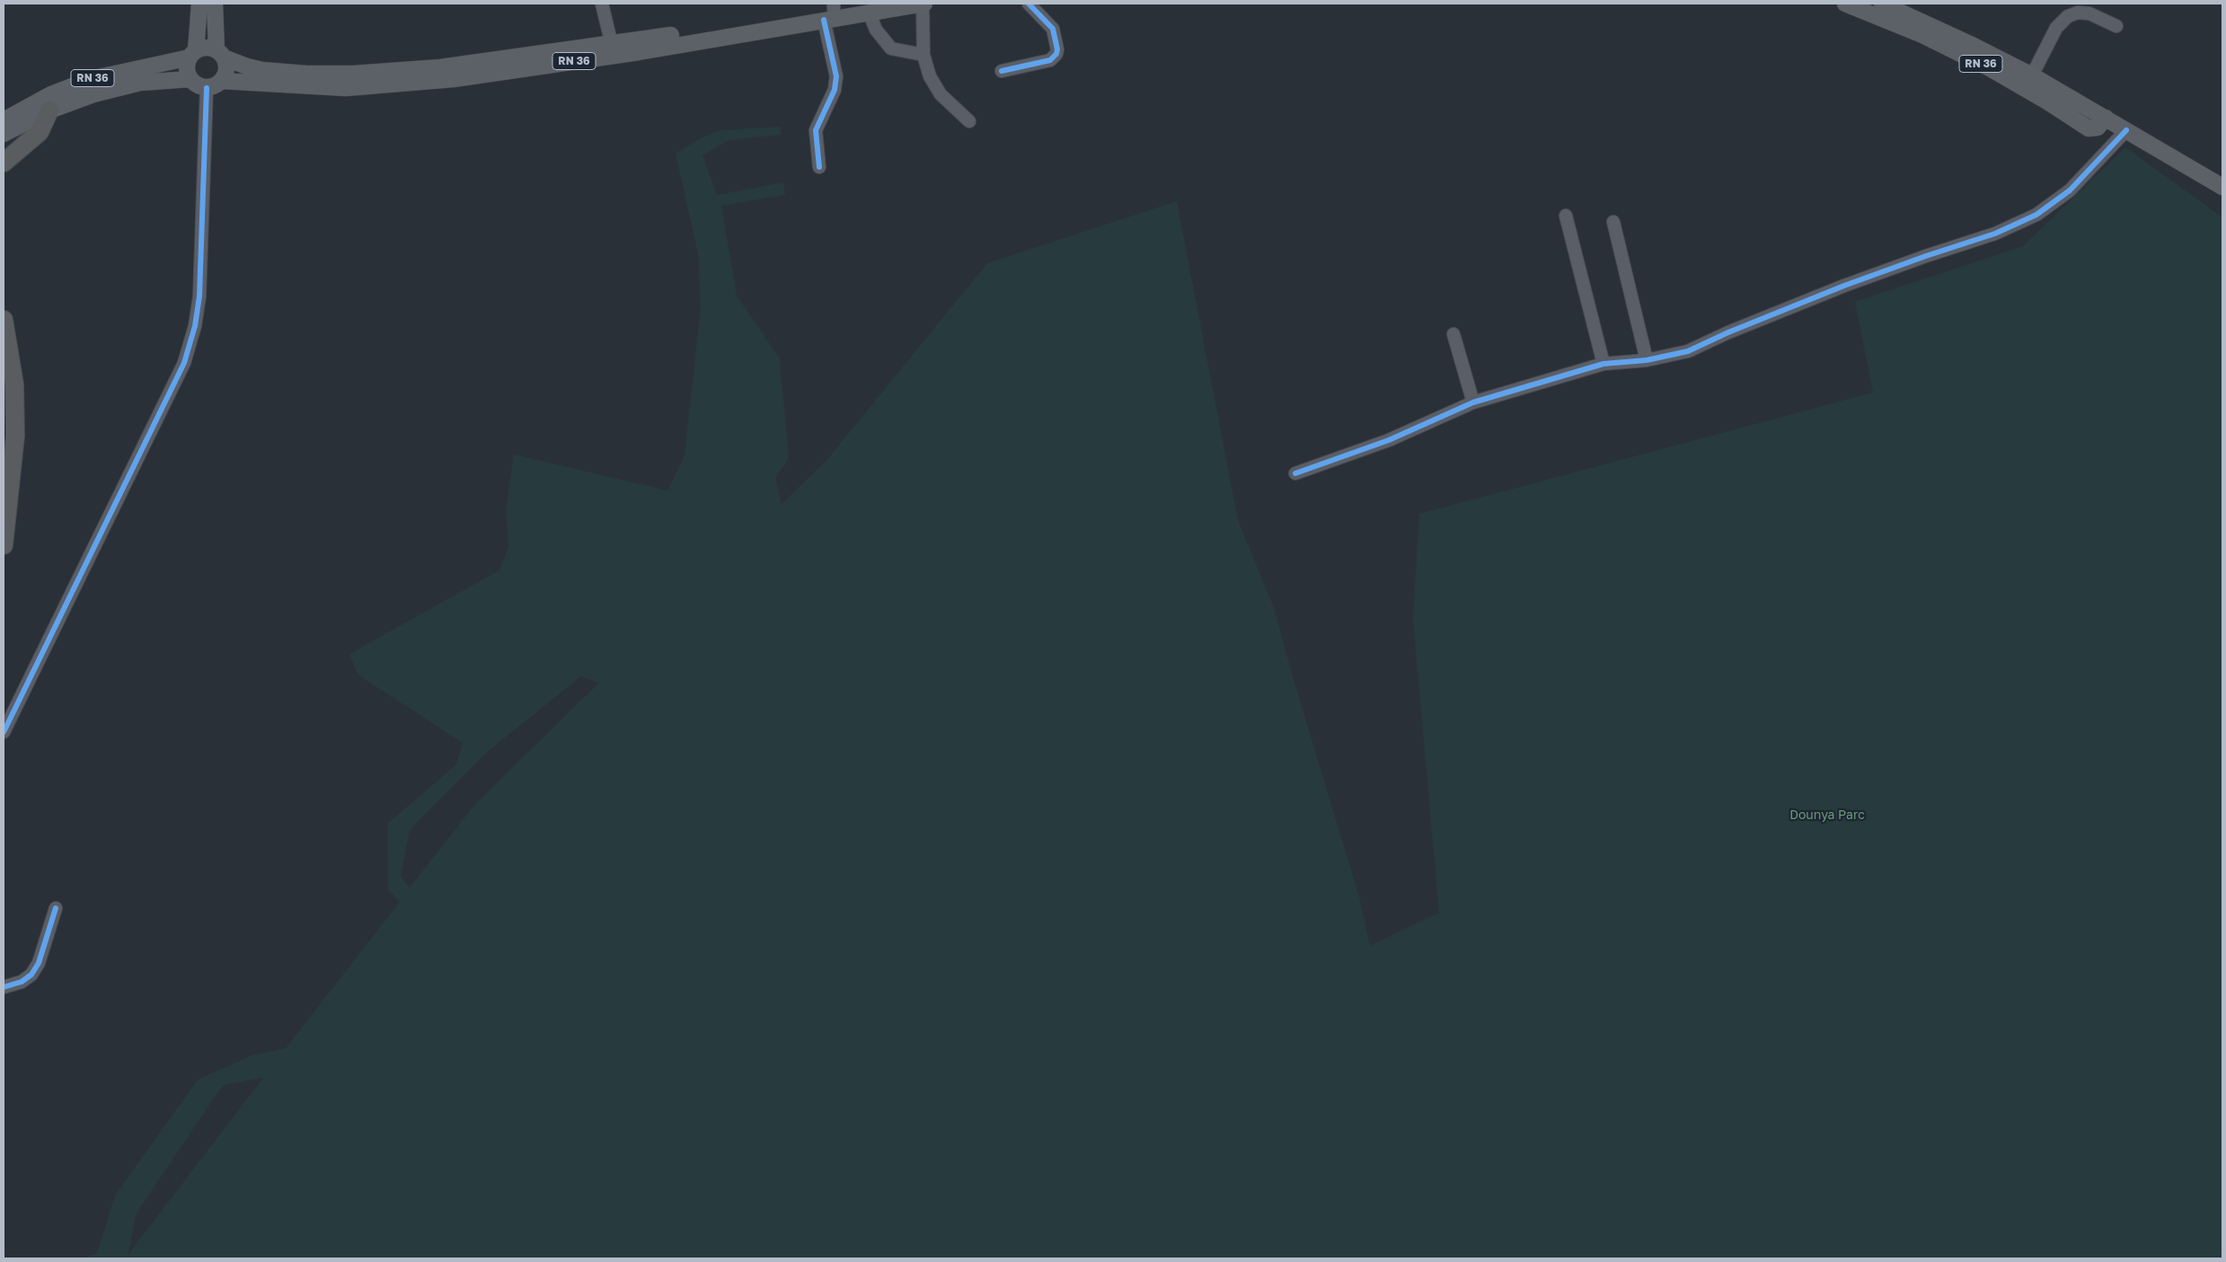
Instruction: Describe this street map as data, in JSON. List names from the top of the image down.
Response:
{
  "streets": {
    "main road": ["RN 36"]
  },
  "parks": ["Dounya Parc"]
}
